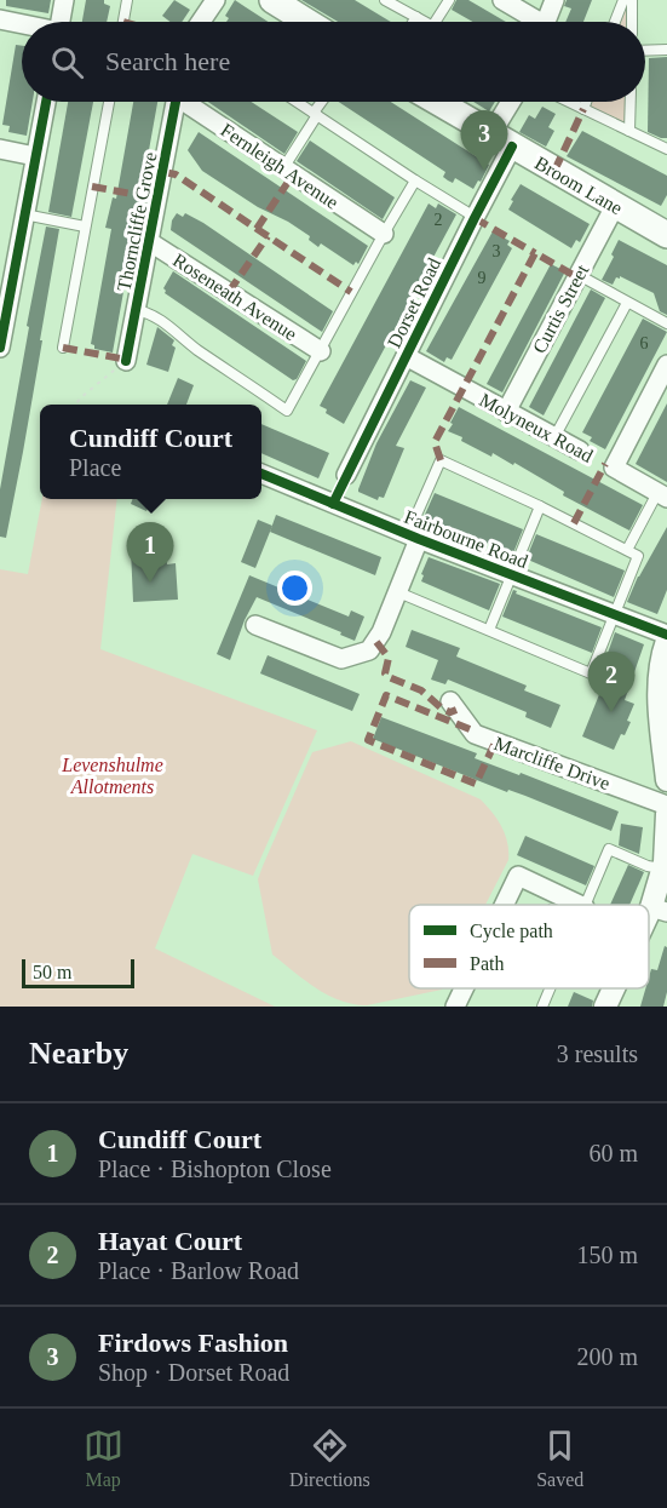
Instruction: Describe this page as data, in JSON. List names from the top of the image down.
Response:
{
  "streets": {
    "main road": ["Broom Lane"],
    "street": [
      "Fernleigh Avenue",
      "Thorncliffe Grove",
      "Roseneath Avenue",
      "Dorset Road",
      "Curtis Street",
      "Molyneux Road",
      "Fairbourne Road",
      "Marcliffe Drive"
    ]
  },
  "crossings": [
    ["Broom Lane", "Dorset Road"],
    ["Broom Lane", "Curtis Street"],
    ["Thorncliffe Grove", "Roseneath Avenue"],
    ["Dorset Road", "Molyneux Road"],
    ["Curtis Street", "Molyneux Road"]
  ],
  "parks": ["Levenshulme Allotments"],
  "house_numbers": [
    "2",
    "3",
    "9",
    "6"
  ],
  "legend": ["Cycle path", "Path"],
  "scale_bar": "50 m",
  "page": {
    "search": "Search here",
    "pins": ["3", "1", "2"],
    "popup": ["Cundiff Court", "Place"],
    "scale": "50 m",
    "heading": ["Nearby", "3 results"],
    "list": [
      {
        "mark": "1",
        "name": "Cundiff Court",
        "note": "Place · Bishopton Close",
        "value": "60 m"
      },
      {
        "mark": "2",
        "name": "Hayat Court",
        "note": "Place · Barlow Road",
        "value": "150 m"
      },
      {
        "mark": "3",
        "name": "Firdows Fashion",
        "note": "Shop · Dorset Road",
        "value": "200 m"
      }
    ],
    "nav": ["Map", "Directions", "Saved"]
  }
}
